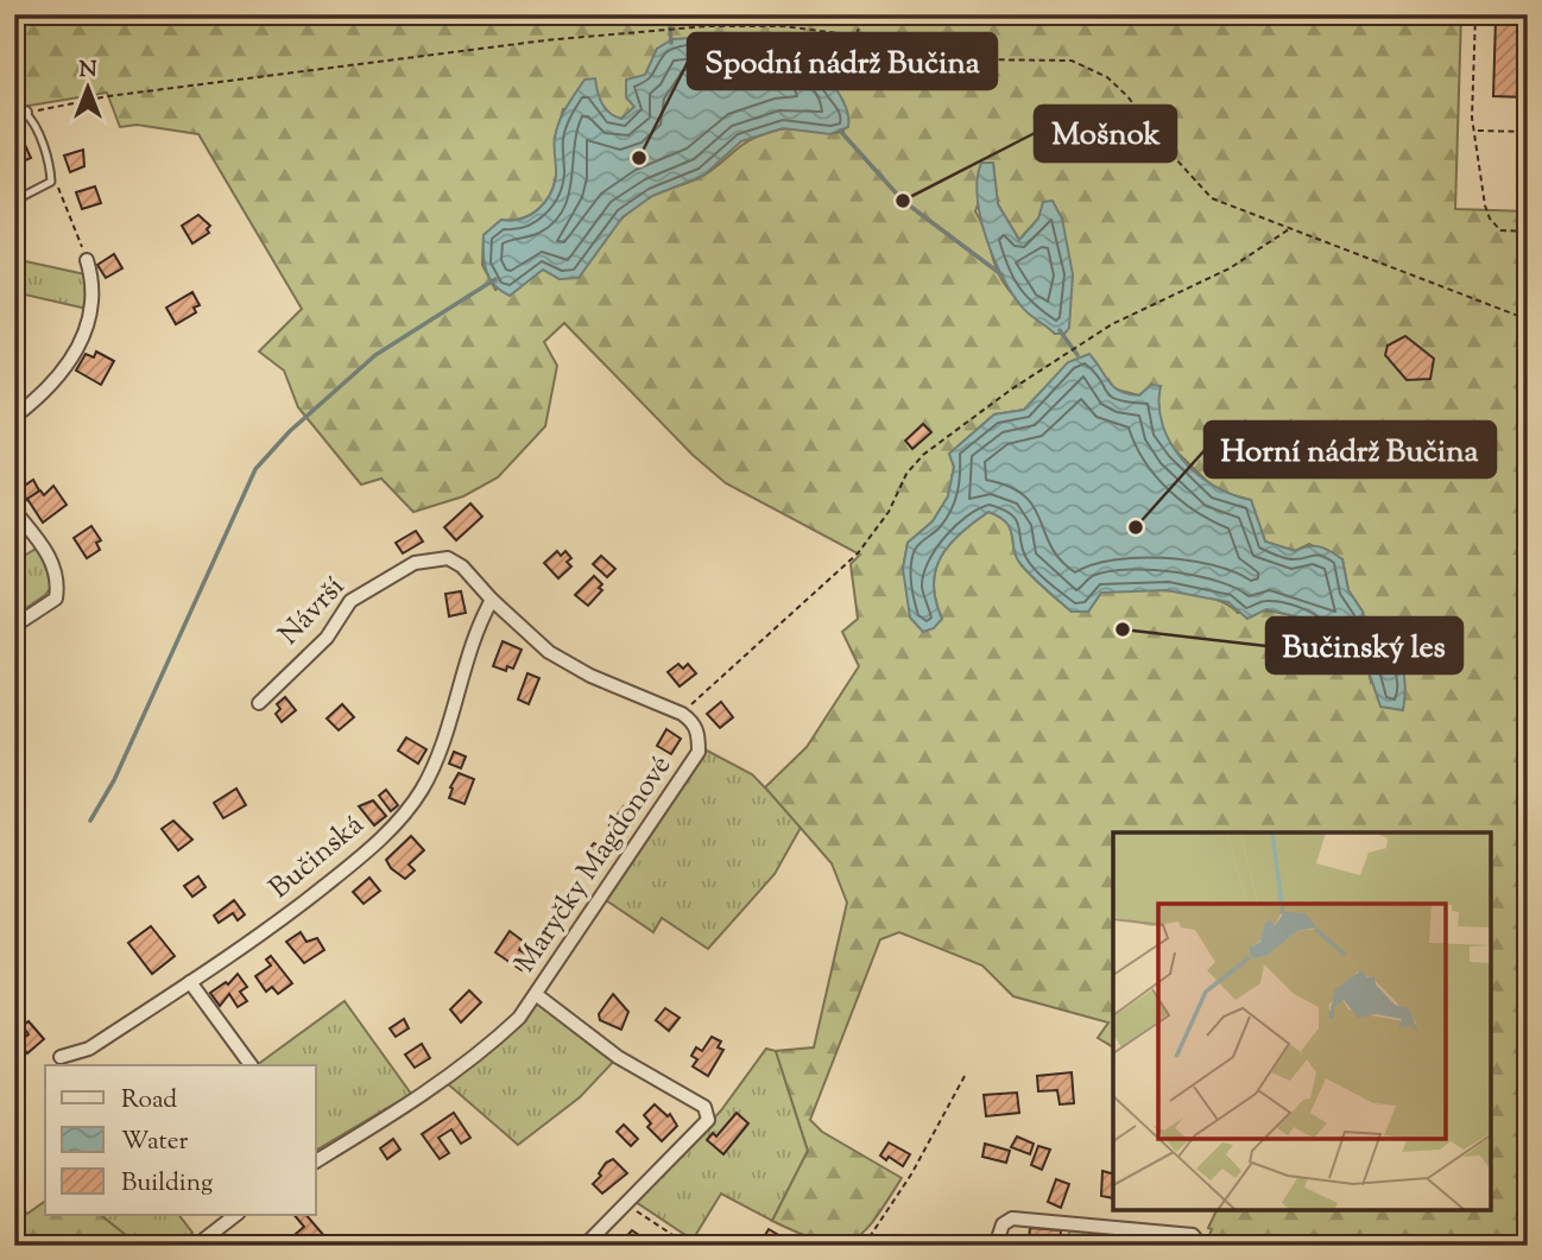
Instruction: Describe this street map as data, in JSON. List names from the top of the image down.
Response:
{
  "streets": {
    "street": ["Návrší", "Bučinská", "Maryčky Magdonové"]
  },
  "crossings": [
    ["Návrší", "Bučinská"]
  ],
  "places": [
    "Spodní nádrž Bučina",
    "Mošnok",
    "Horní nádrž Bučina",
    "Bučinský les"
  ],
  "legend": ["Road", "Water", "Building"],
  "north": "top"
}
